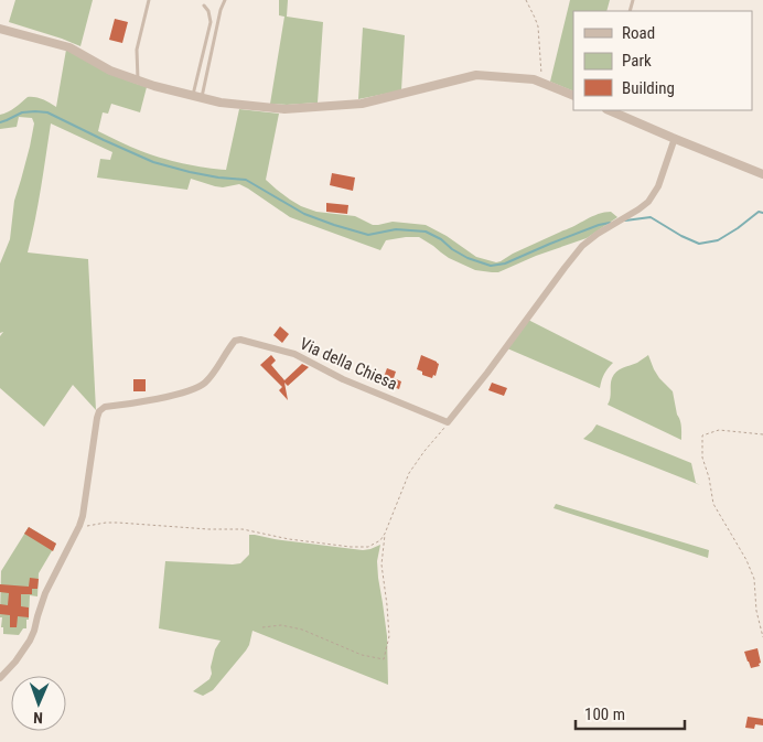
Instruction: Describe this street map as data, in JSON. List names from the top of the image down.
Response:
{
  "streets": {
    "street": ["Via della Chiesa"]
  },
  "legend": ["Road", "Park", "Building"],
  "scale_bar": "100 m",
  "north": "bottom"
}
